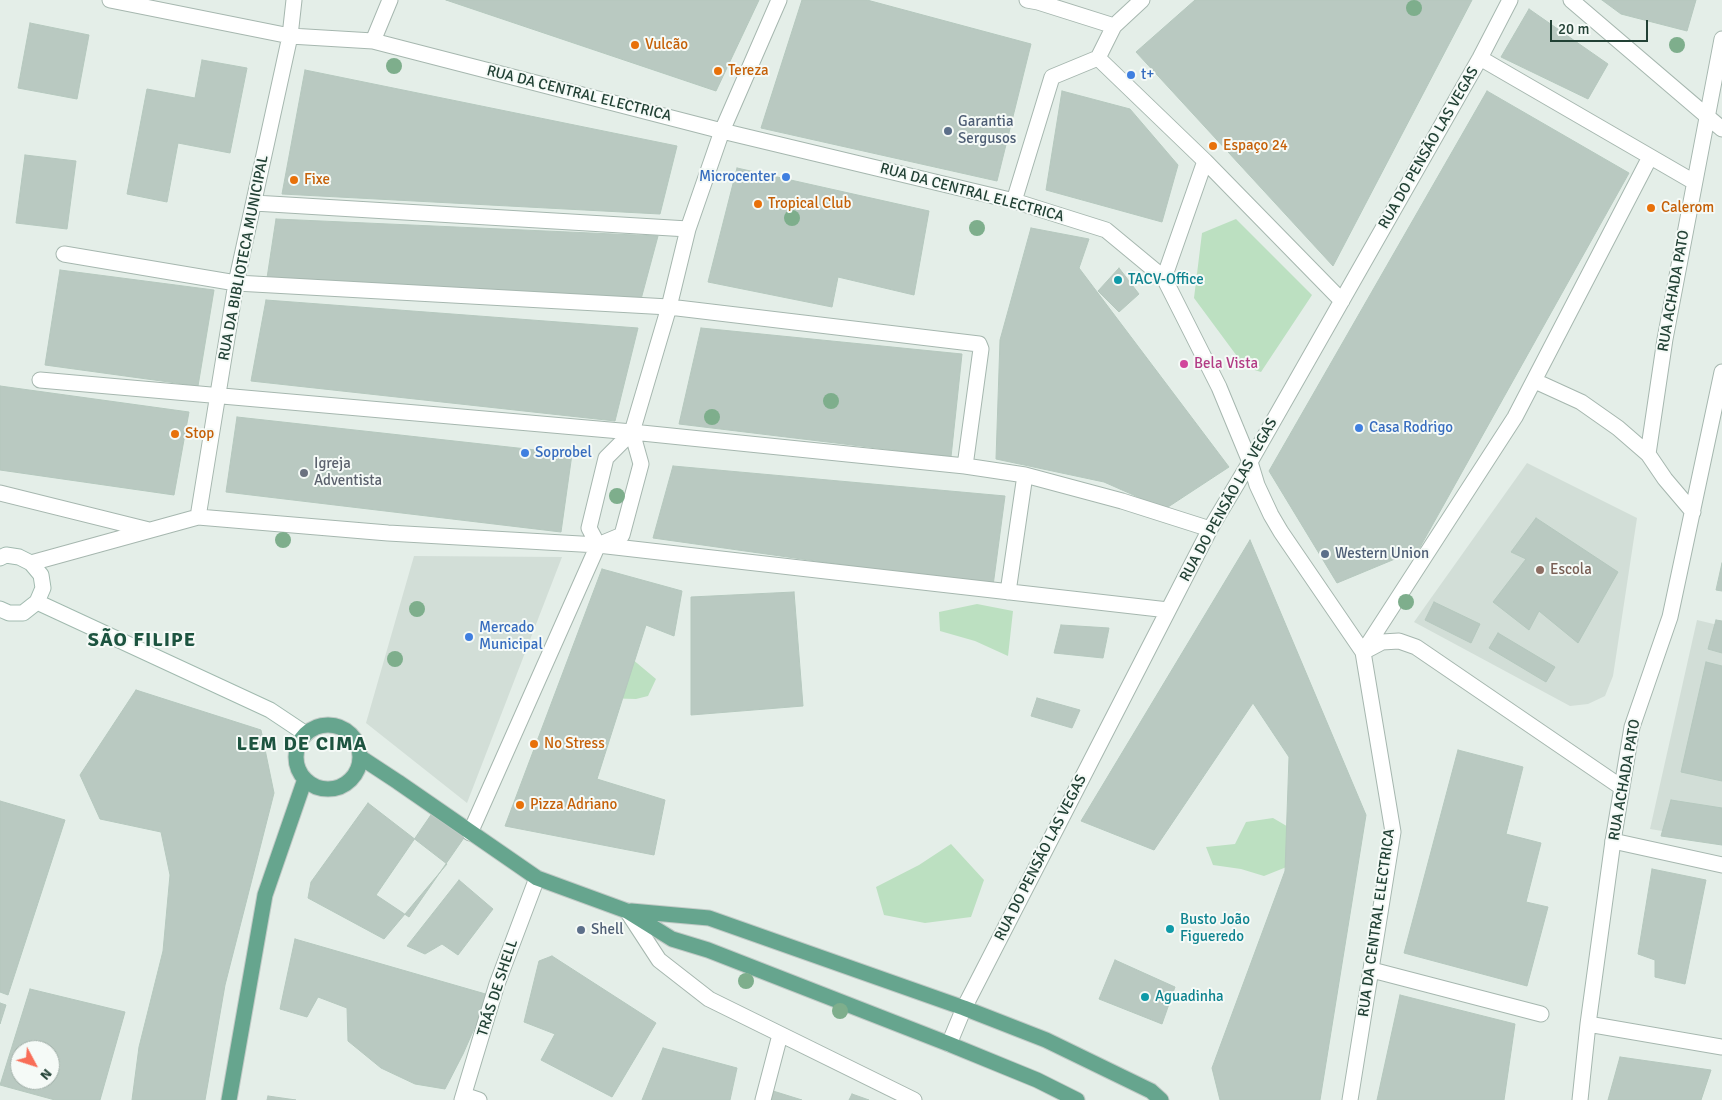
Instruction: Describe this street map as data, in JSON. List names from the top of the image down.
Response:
{
  "streets": {
    "street": [
      "RUA DA CENTRAL ELECTRICA",
      "RUA DO PENSÃO LAS VEGAS",
      "RUA DA BIBLIOTECA MUNICIPAL",
      "RUA ACHADA PATO",
      "TRÁS DE SHELL"
    ]
  },
  "crossings": [
    ["RUA DA CENTRAL ELECTRICA", "RUA DO PENSÃO LAS VEGAS"],
    ["RUA DA CENTRAL ELECTRICA", "RUA DA BIBLIOTECA MUNICIPAL"]
  ],
  "districts": ["SÃO FILIPE", "LEM DE CIMA"],
  "places": [
    "Vulcão",
    "Tereza",
    "t+",
    "Garantia Sergusos",
    "Espaço 24",
    "Microcenter",
    "Fixe",
    "Tropical Club",
    "Calerom",
    "TACV-Office",
    "Bela Vista",
    "Casa Rodrigo",
    "Stop",
    "Soprobel",
    "Igreja Adventista",
    "Western Union",
    "Escola",
    "Mercado Municipal",
    "No Stress",
    "Pizza Adriano",
    "Busto João Figueredo",
    "Shell",
    "Aguadinha"
  ],
  "scale_bar": "20 m",
  "north": "bottom right"
}
